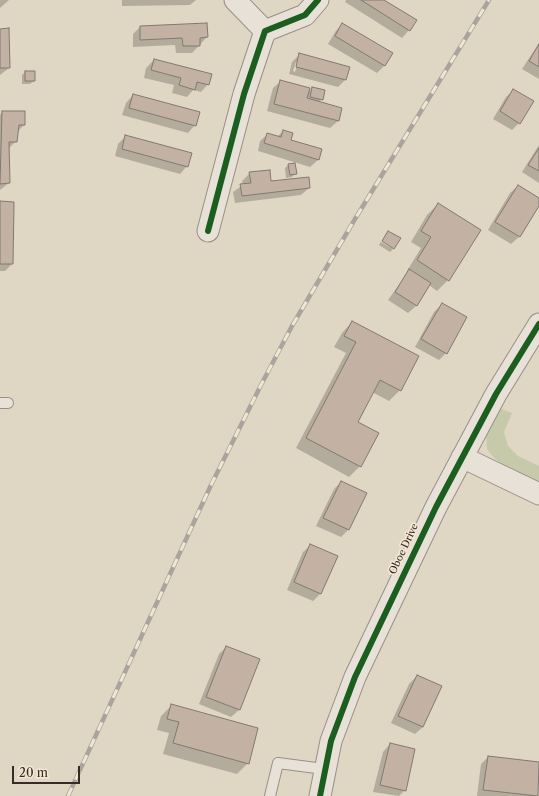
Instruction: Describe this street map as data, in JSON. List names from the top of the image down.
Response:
{
  "streets": {
    "street": ["Oboe Drive"]
  },
  "scale_bar": "20 m"
}
